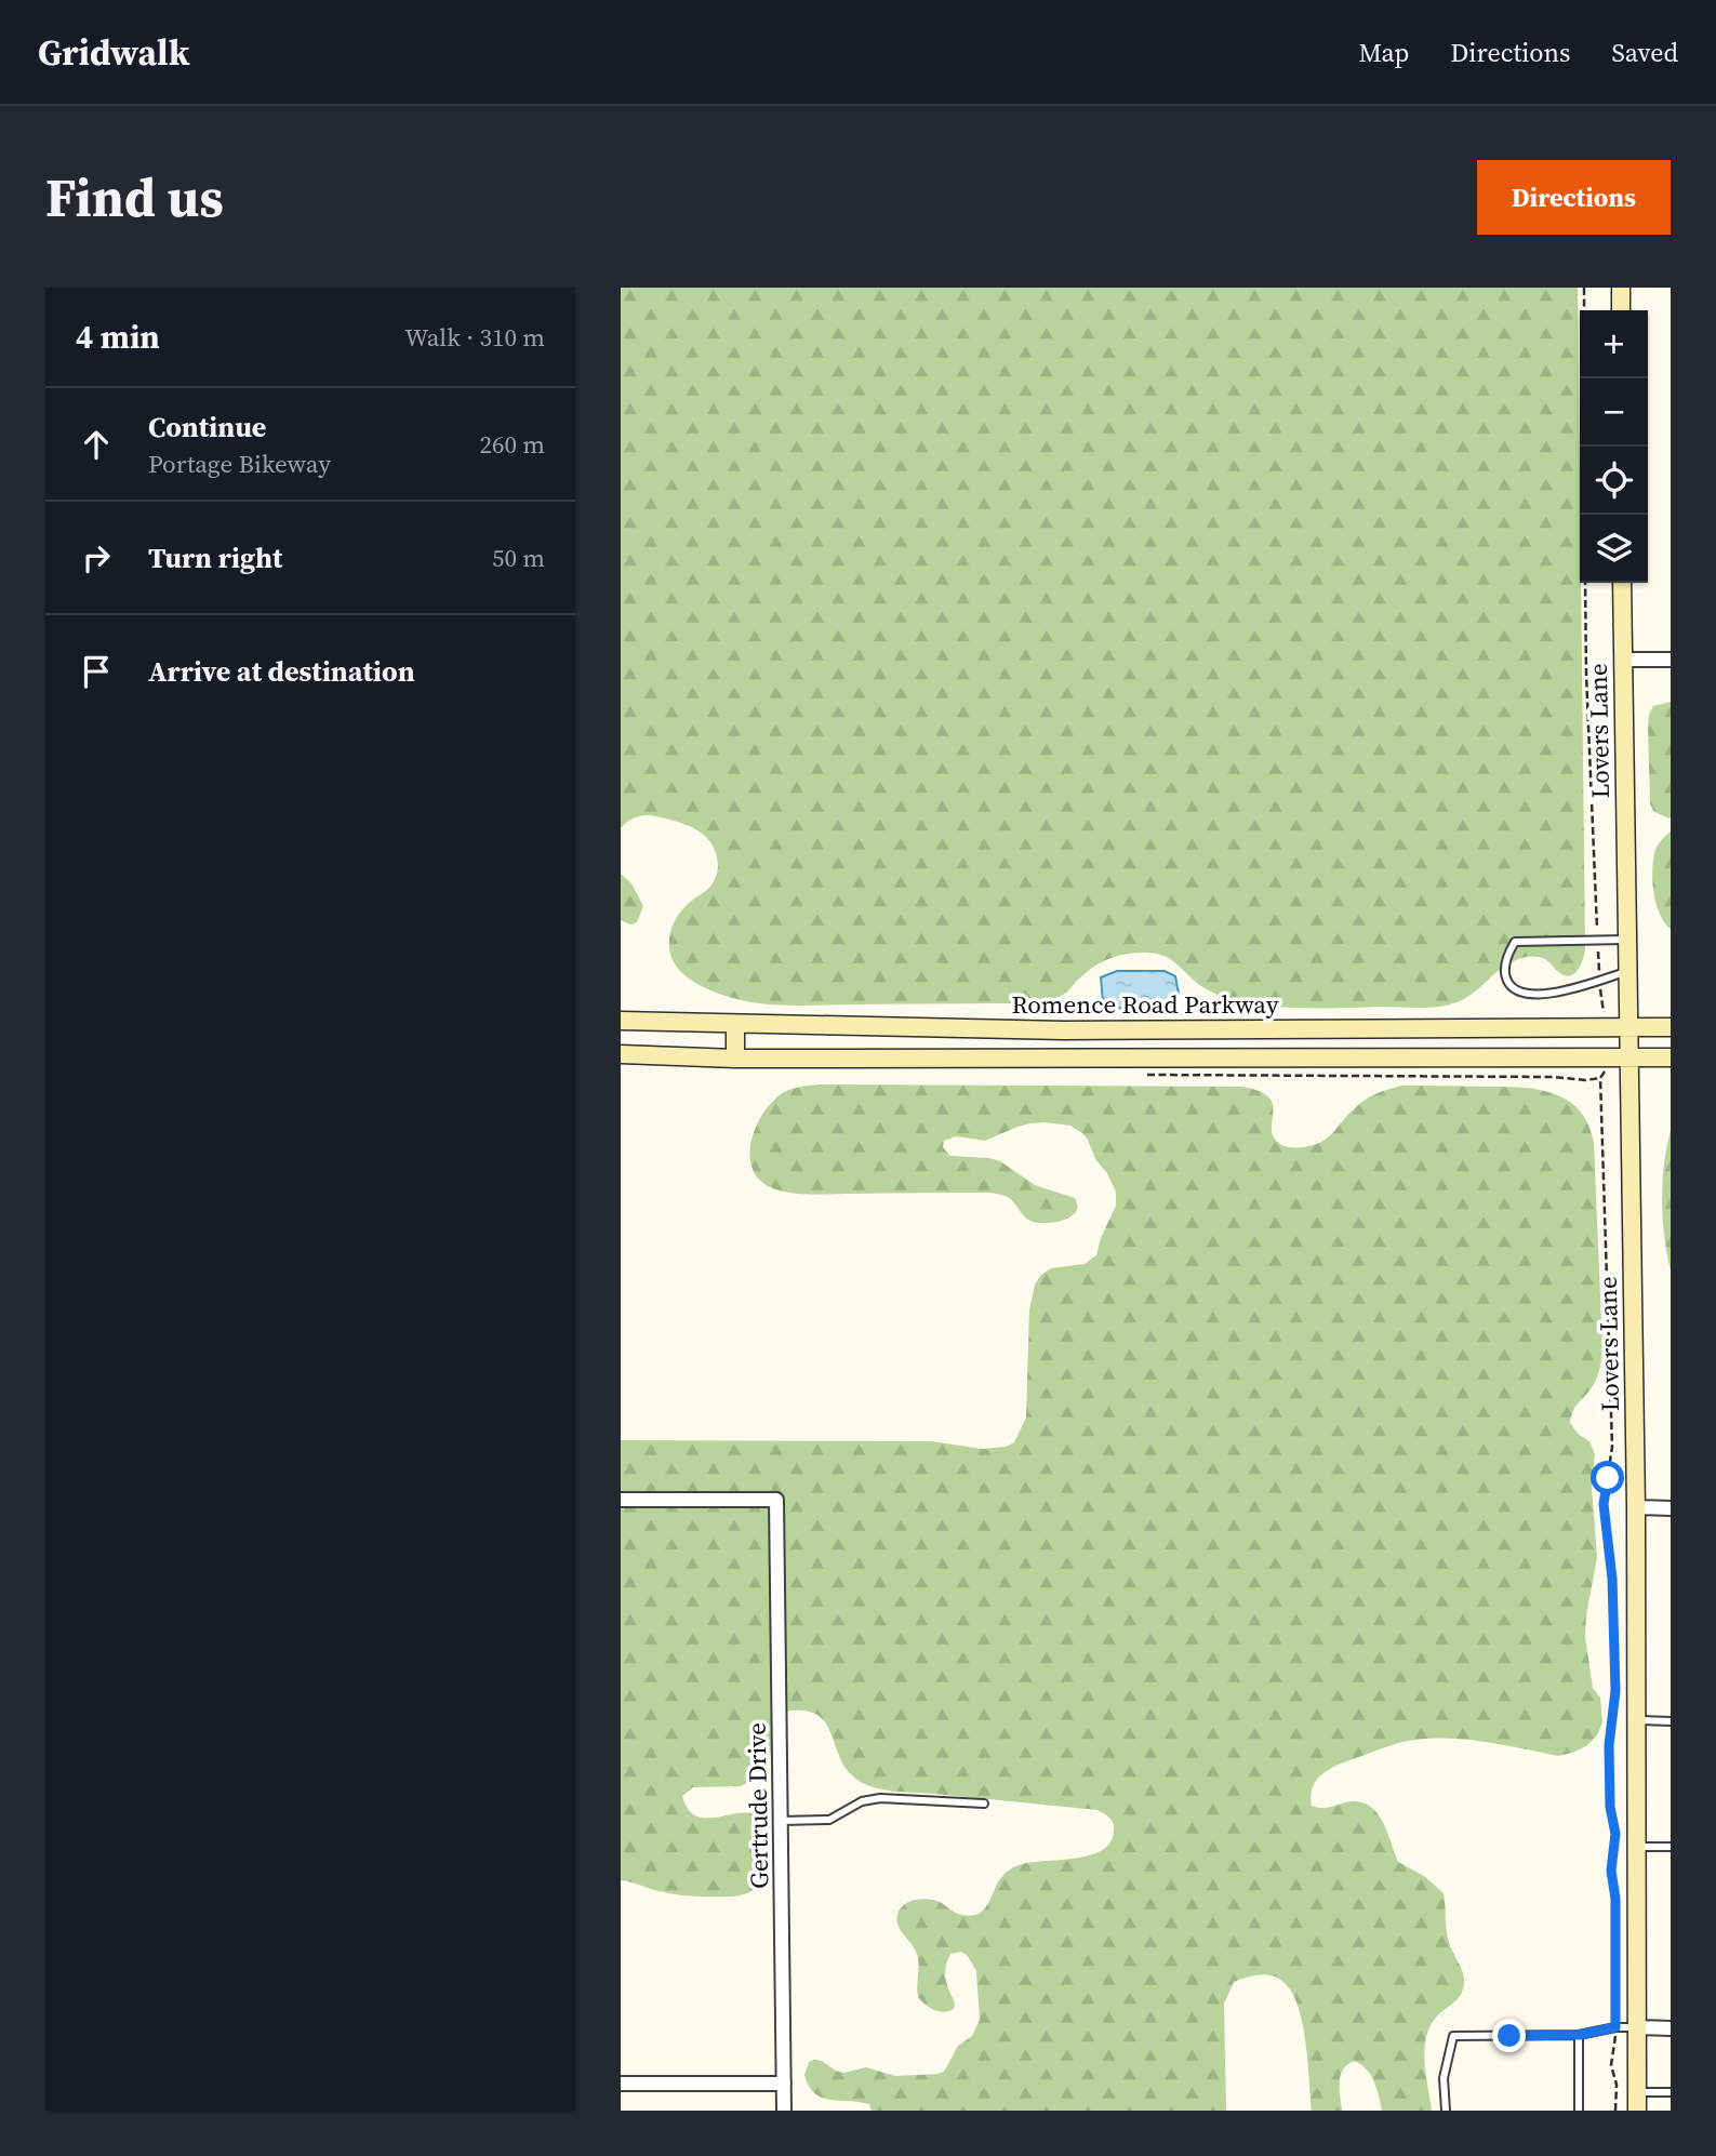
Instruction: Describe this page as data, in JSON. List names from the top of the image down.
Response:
{
  "streets": {
    "street": ["Lovers Lane", "Romence Road Parkway", "Gertrude Drive"]
  },
  "crossings": [
    ["Lovers Lane", "Romence Road Parkway"]
  ],
  "page": {
    "header": "Gridwalk",
    "nav": ["Map", "Directions", "Saved"],
    "buttons": "Directions",
    "title": "Find us",
    "heading": ["4 min", "Walk · 310 m"],
    "map_buttons": ["+", "−"],
    "list": [
      ["Continue", "Portage Bikeway", "260 m"],
      ["Turn right", "50 m"],
      "Arrive at destination"
    ]
  }
}
